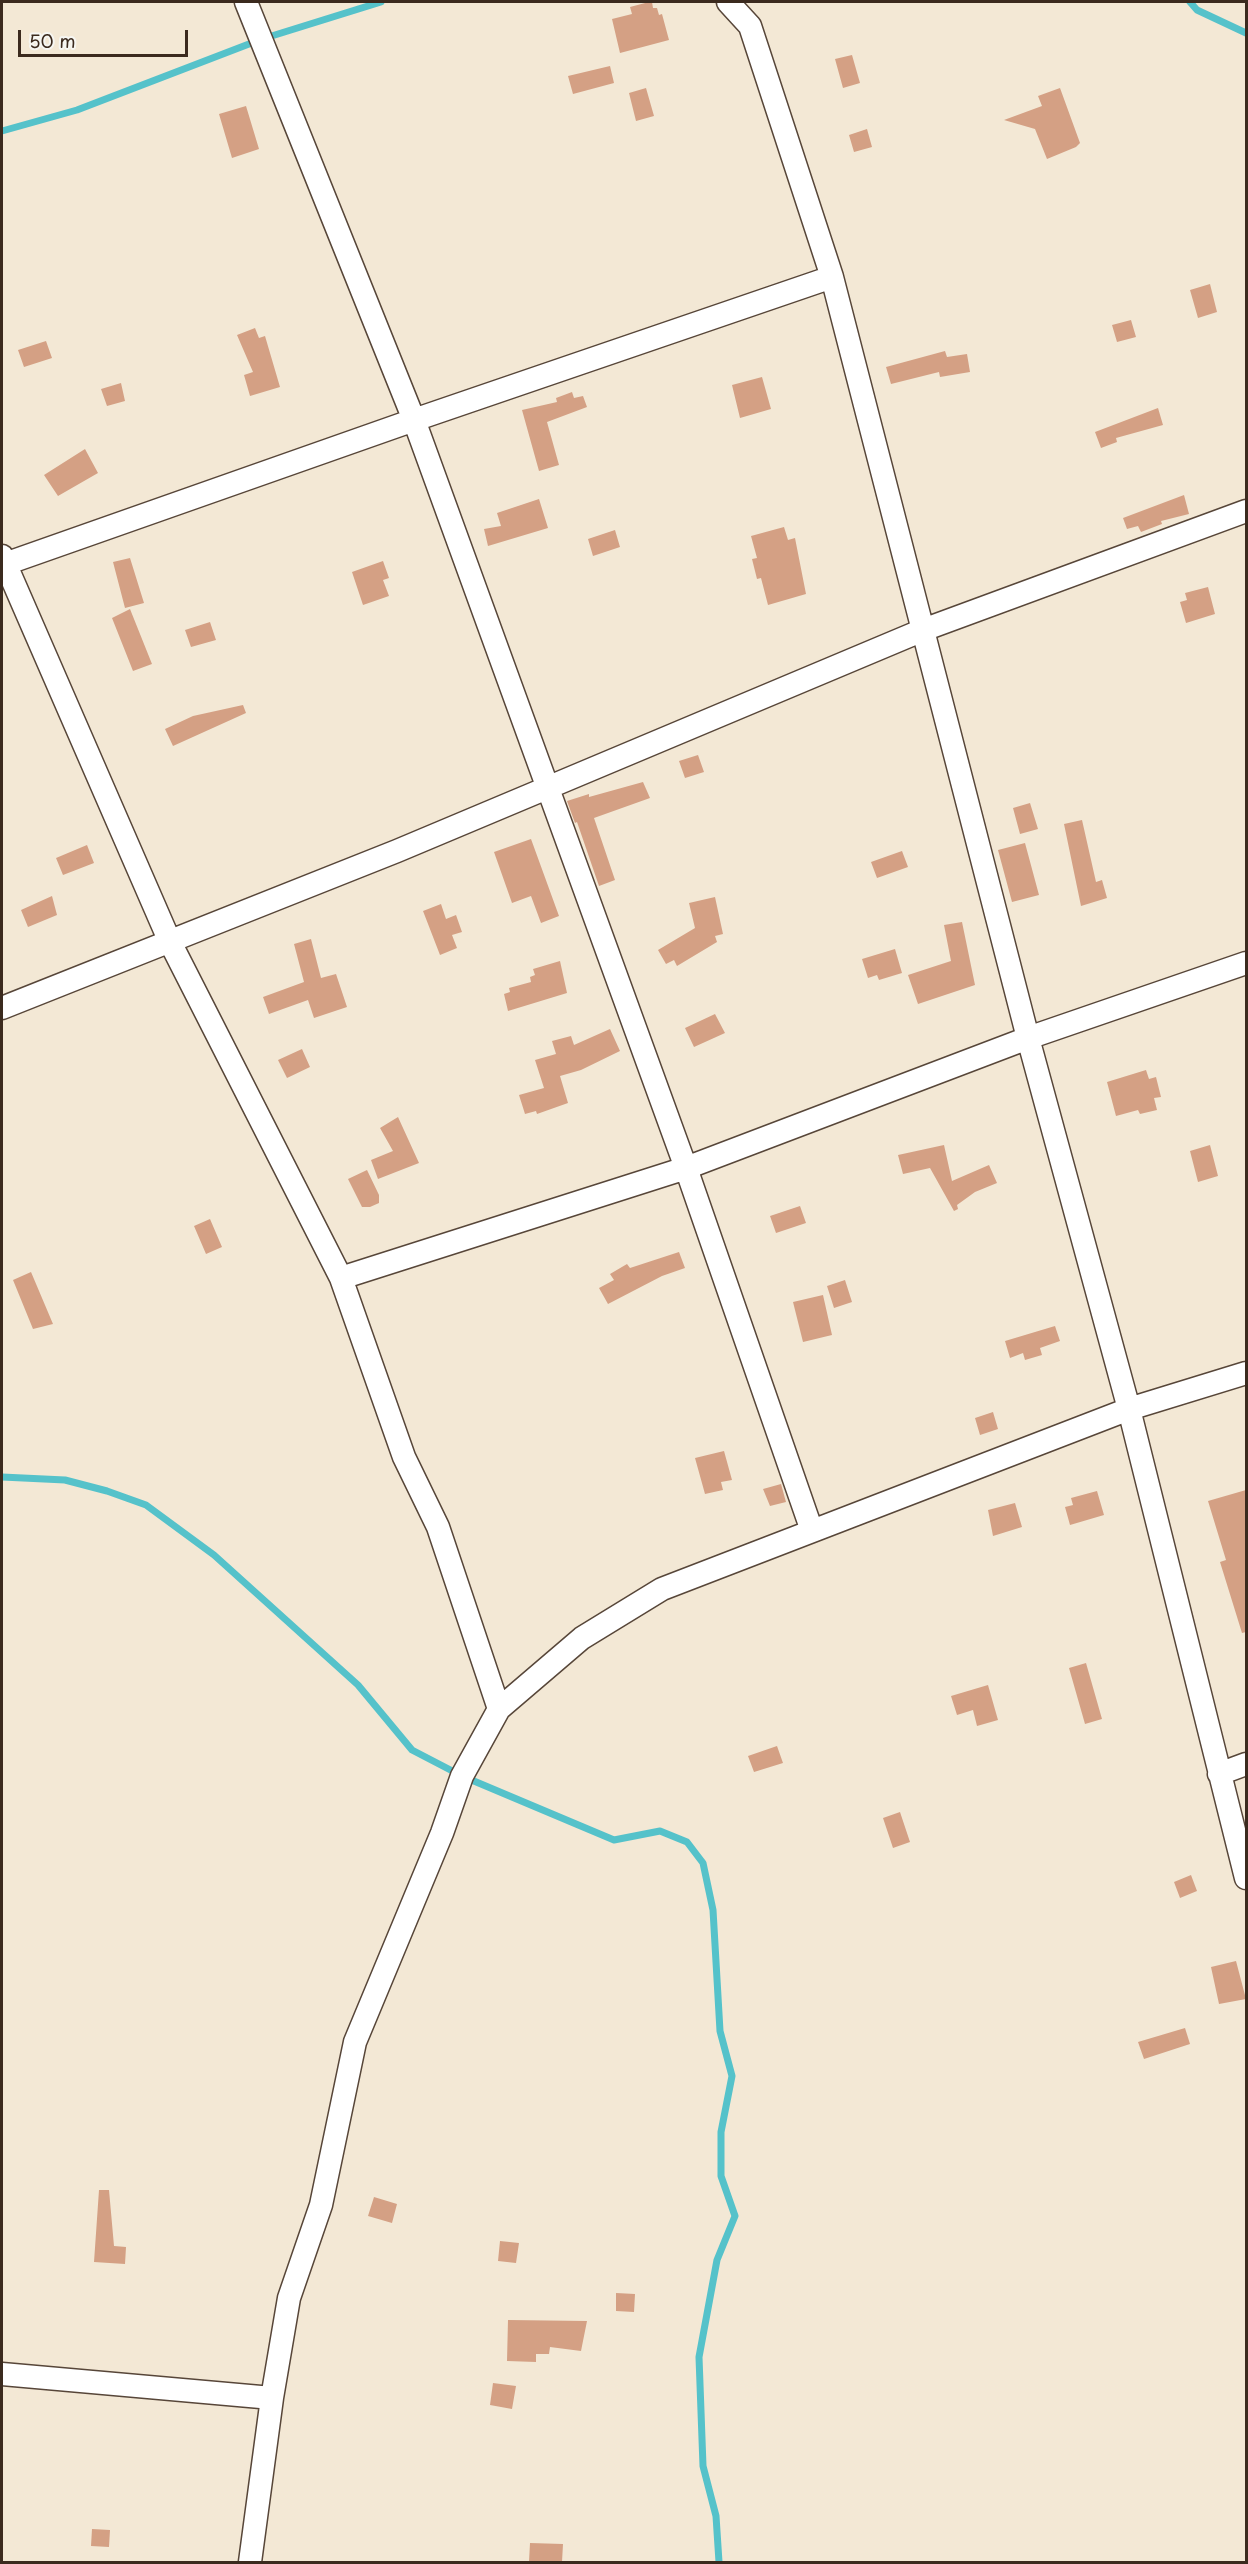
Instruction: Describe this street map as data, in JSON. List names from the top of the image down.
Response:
{
  "scale_bar": "50 m"
}
